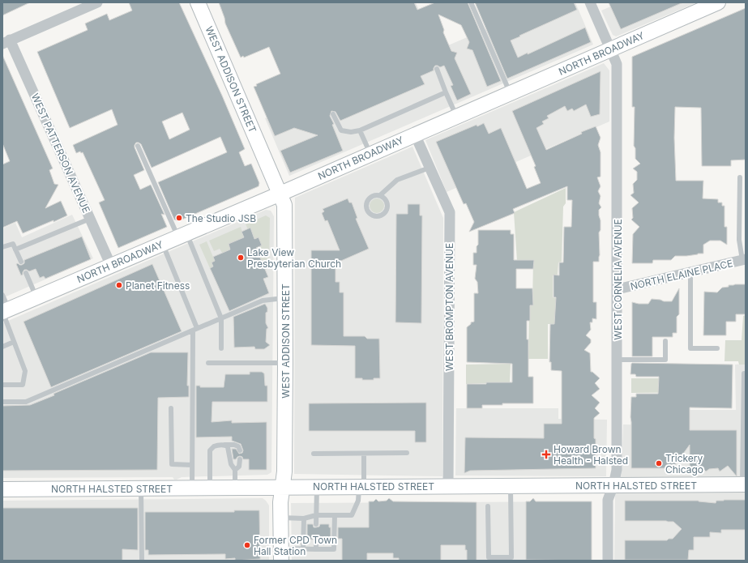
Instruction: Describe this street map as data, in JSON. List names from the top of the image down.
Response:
{
  "streets": {
    "main road": ["NORTH BROADWAY", "WEST ADDISON STREET", "NORTH HALSTED STREET"],
    "street": [
      "WEST PATTERSON AVENUE",
      "NORTH ELAINE PLACE",
      "WEST CORNELIA AVENUE",
      "WEST BROMPTON AVENUE"
    ]
  },
  "crossings": [
    ["NORTH BROADWAY", "WEST ADDISON STREET"],
    ["NORTH BROADWAY", "WEST PATTERSON AVENUE"],
    ["NORTH BROADWAY", "WEST CORNELIA AVENUE"],
    ["NORTH BROADWAY", "WEST BROMPTON AVENUE"],
    ["WEST ADDISON STREET", "NORTH HALSTED STREET"],
    ["NORTH ELAINE PLACE", "WEST CORNELIA AVENUE"],
    ["WEST CORNELIA AVENUE", "NORTH HALSTED STREET"],
    ["WEST BROMPTON AVENUE", "NORTH HALSTED STREET"]
  ],
  "places": {
    "other": [
      "The Studio JSB",
      "Lake View Presbyterian Church",
      "Planet Fitness",
      "Trickery Chicago",
      "Former CPD Town Hall Station"
    ],
    "health": ["Howard Brown Health - Halsted"]
  }
}
